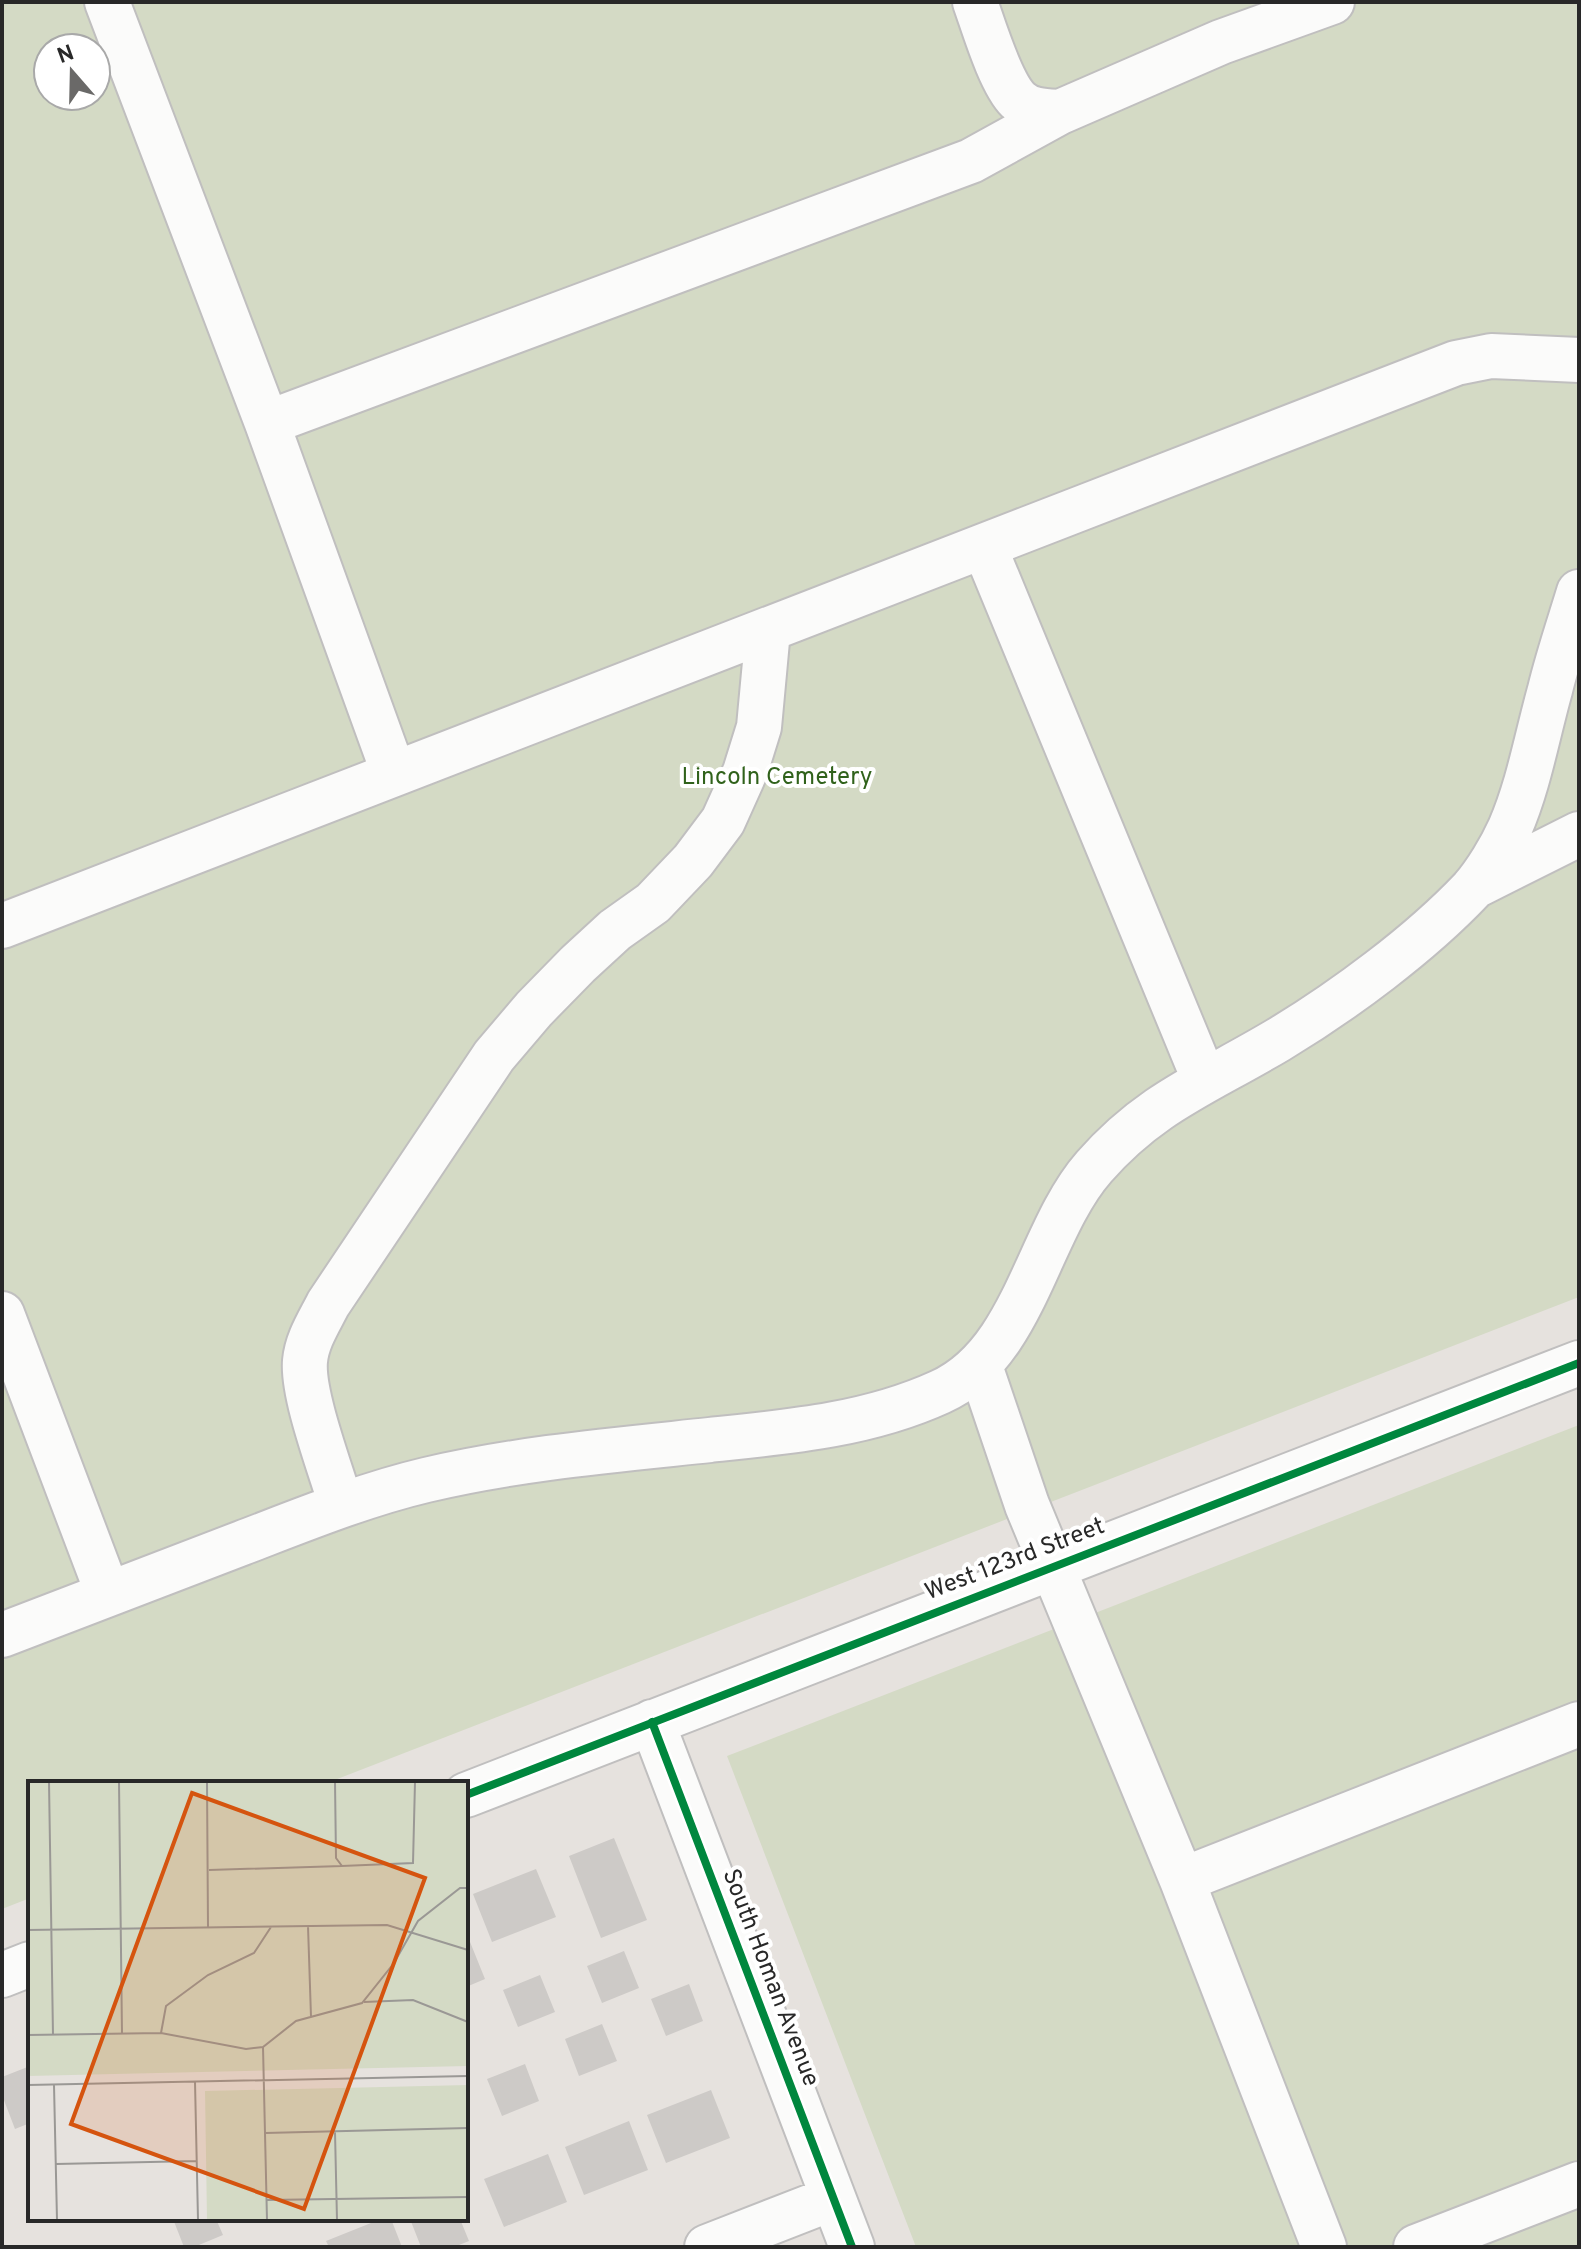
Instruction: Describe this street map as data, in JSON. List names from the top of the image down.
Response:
{
  "streets": {
    "street": ["West 123rd Street", "South Homan Avenue"]
  },
  "crossings": [
    ["West 123rd Street", "South Homan Avenue"]
  ],
  "parks": ["Lincoln Cemetery"],
  "north": "top"
}
